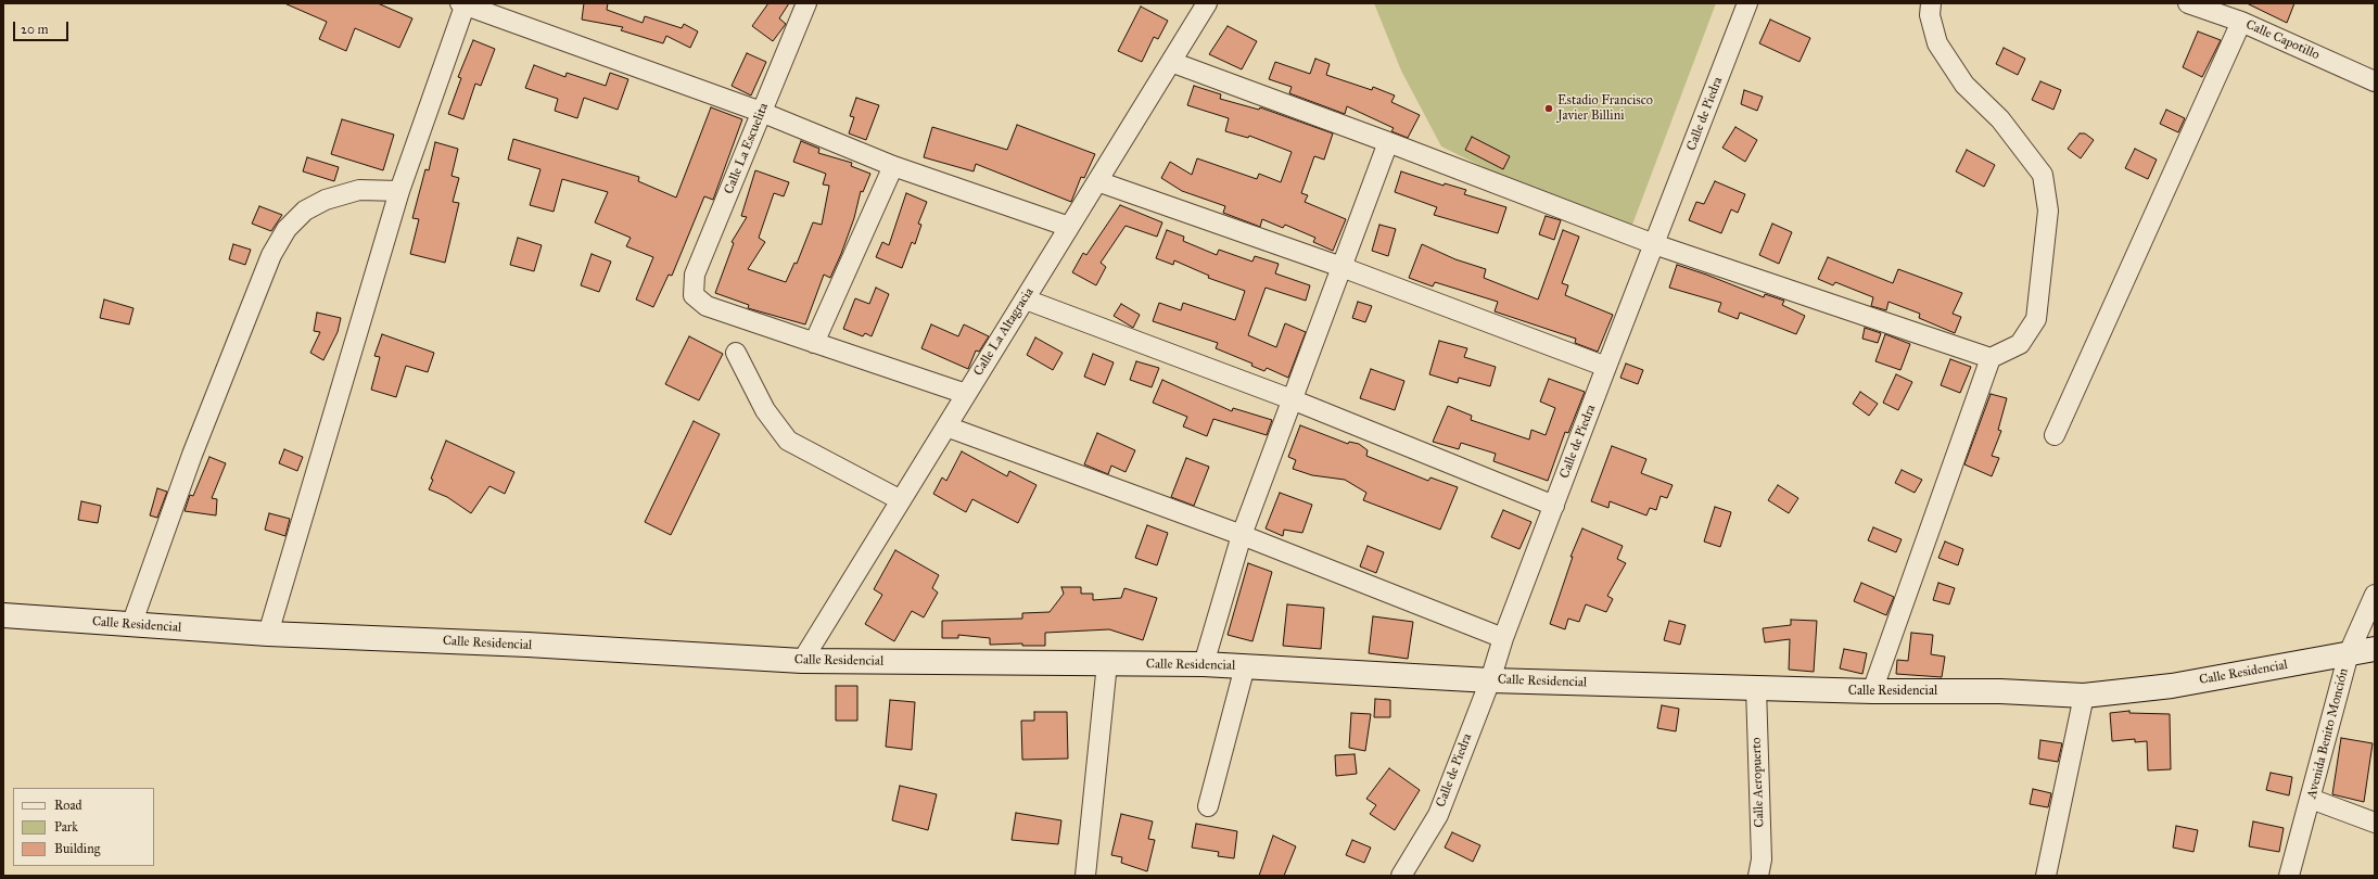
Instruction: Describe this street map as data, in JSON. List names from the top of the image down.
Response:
{
  "streets": {
    "main road": ["Calle Residencial"],
    "street": [
      "Calle Capotillo",
      "Calle de Piedra",
      "Calle La Escuelita",
      "Calle La Altagracia",
      "Avenida Benito Monción",
      "Calle Aeropuerto"
    ]
  },
  "crossings": [
    ["Calle de Piedra", "Calle Residencial"],
    ["Calle La Altagracia", "Calle Residencial"],
    ["Calle Residencial", "Avenida Benito Monción"],
    ["Calle Residencial", "Calle Aeropuerto"]
  ],
  "places": ["Estadio Francisco Javier Billini"],
  "legend": ["Road", "Park", "Building"],
  "scale_bar": "20 m"
}
